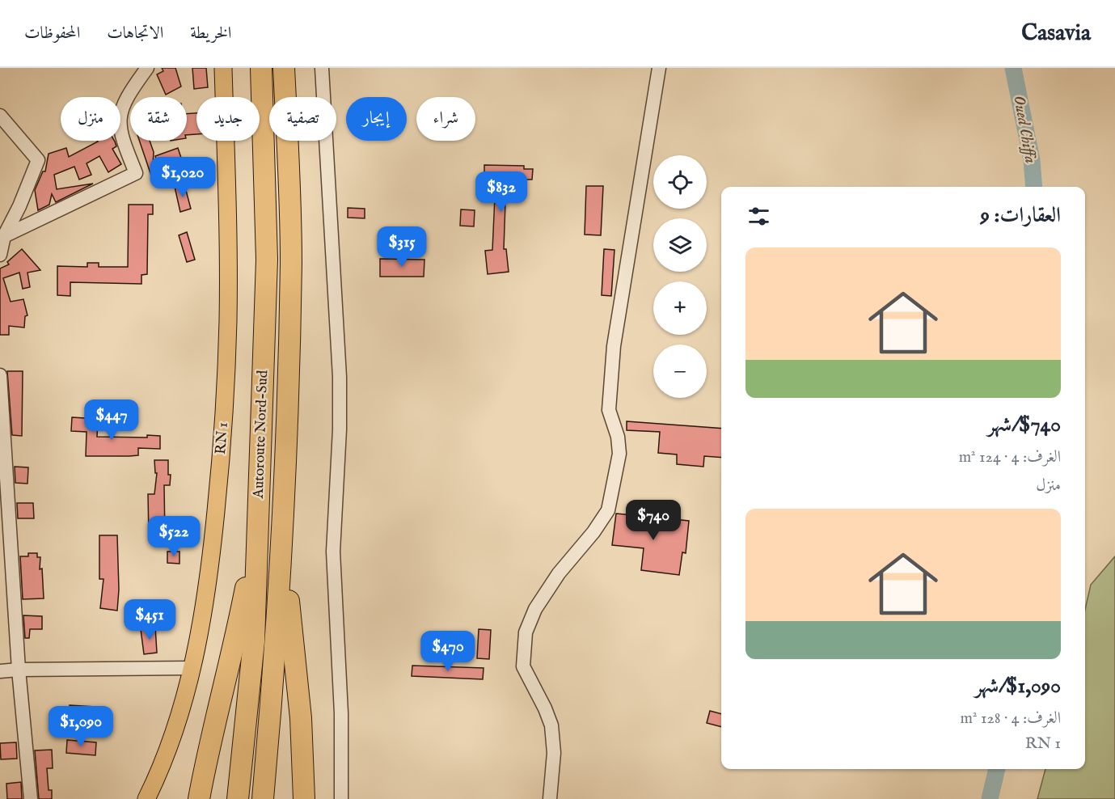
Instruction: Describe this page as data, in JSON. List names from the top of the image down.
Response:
{
  "streets": {
    "highway": ["Autoroute Nord-Sud"],
    "main road": ["RN 1"]
  },
  "water": ["Oued Chiffa"],
  "page": {
    "header": "Casavia",
    "nav": ["الخريطة", "الاتجاهات", "المحفوظات"],
    "chip": [
      "شراء",
      "إيجار",
      "تصفية",
      "جديد",
      "شقة",
      "منزل"
    ],
    "map_buttons": ["+", "−"],
    "price": [
      "$1,020",
      "$832",
      "$315",
      "$447",
      "$740",
      "$522",
      "$451",
      "$470",
      "$1,090"
    ],
    "heading": "العقارات: 9",
    "list": [
      {
        "name": "$740/شهر",
        "note": "الغرف: 4 · 124 m² · منزل"
      },
      {
        "name": "$1,090/شهر",
        "note": "الغرف: 4 · 128 m² · RN 1"
      }
    ]
  }
}
